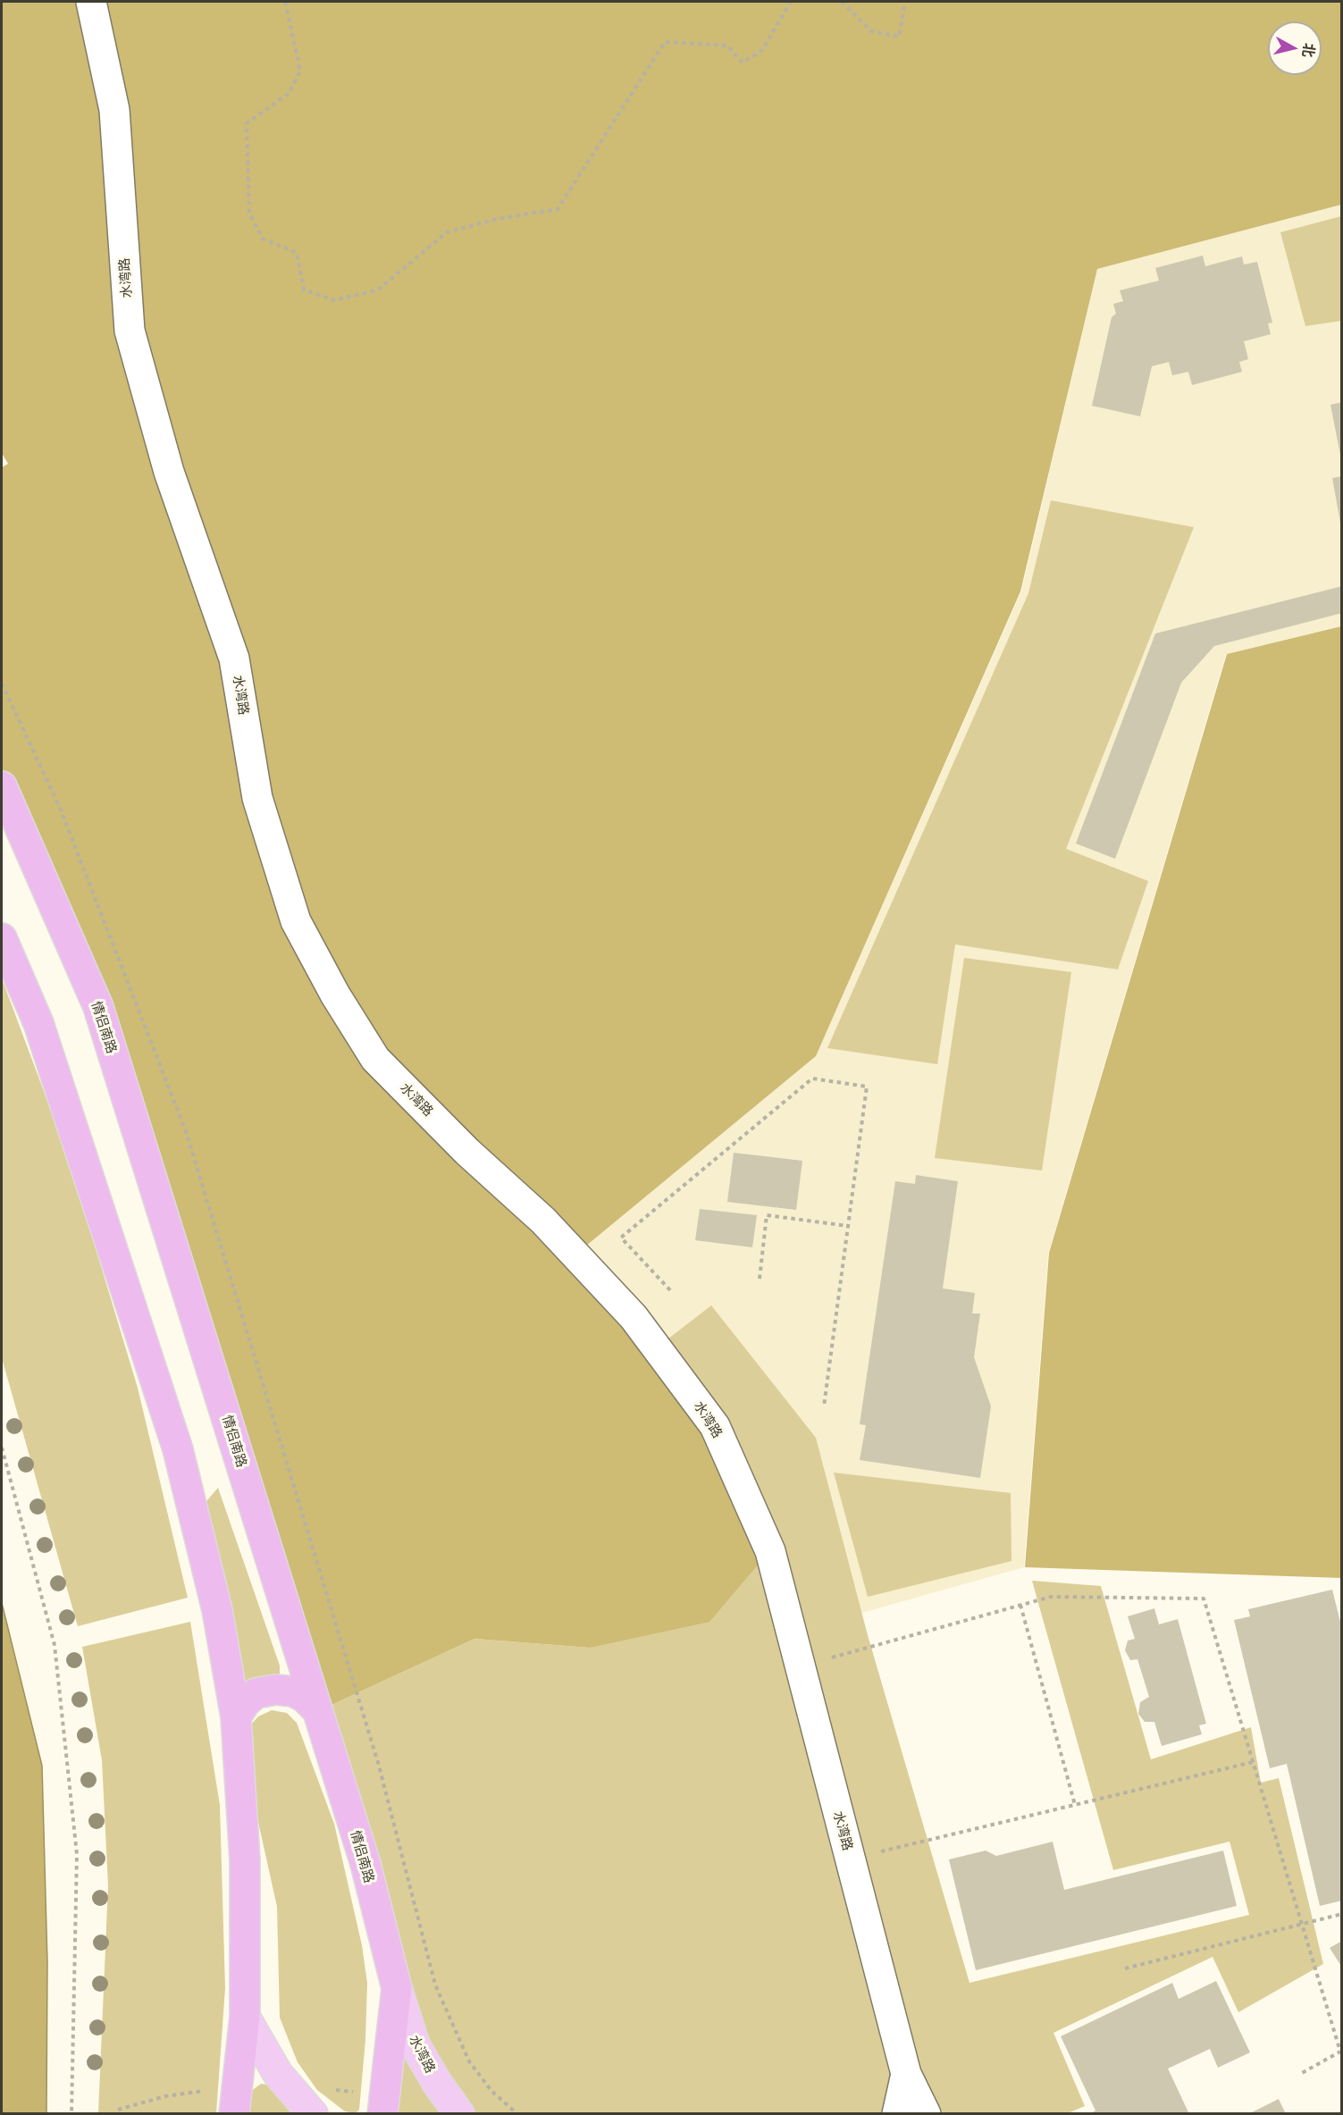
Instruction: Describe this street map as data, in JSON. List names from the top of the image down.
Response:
{
  "streets": {
    "highway": ["情侣南路"],
    "main road": ["水湾路"]
  },
  "crossings": [
    ["水湾路", "情侣南路"]
  ],
  "north": "right"
}
